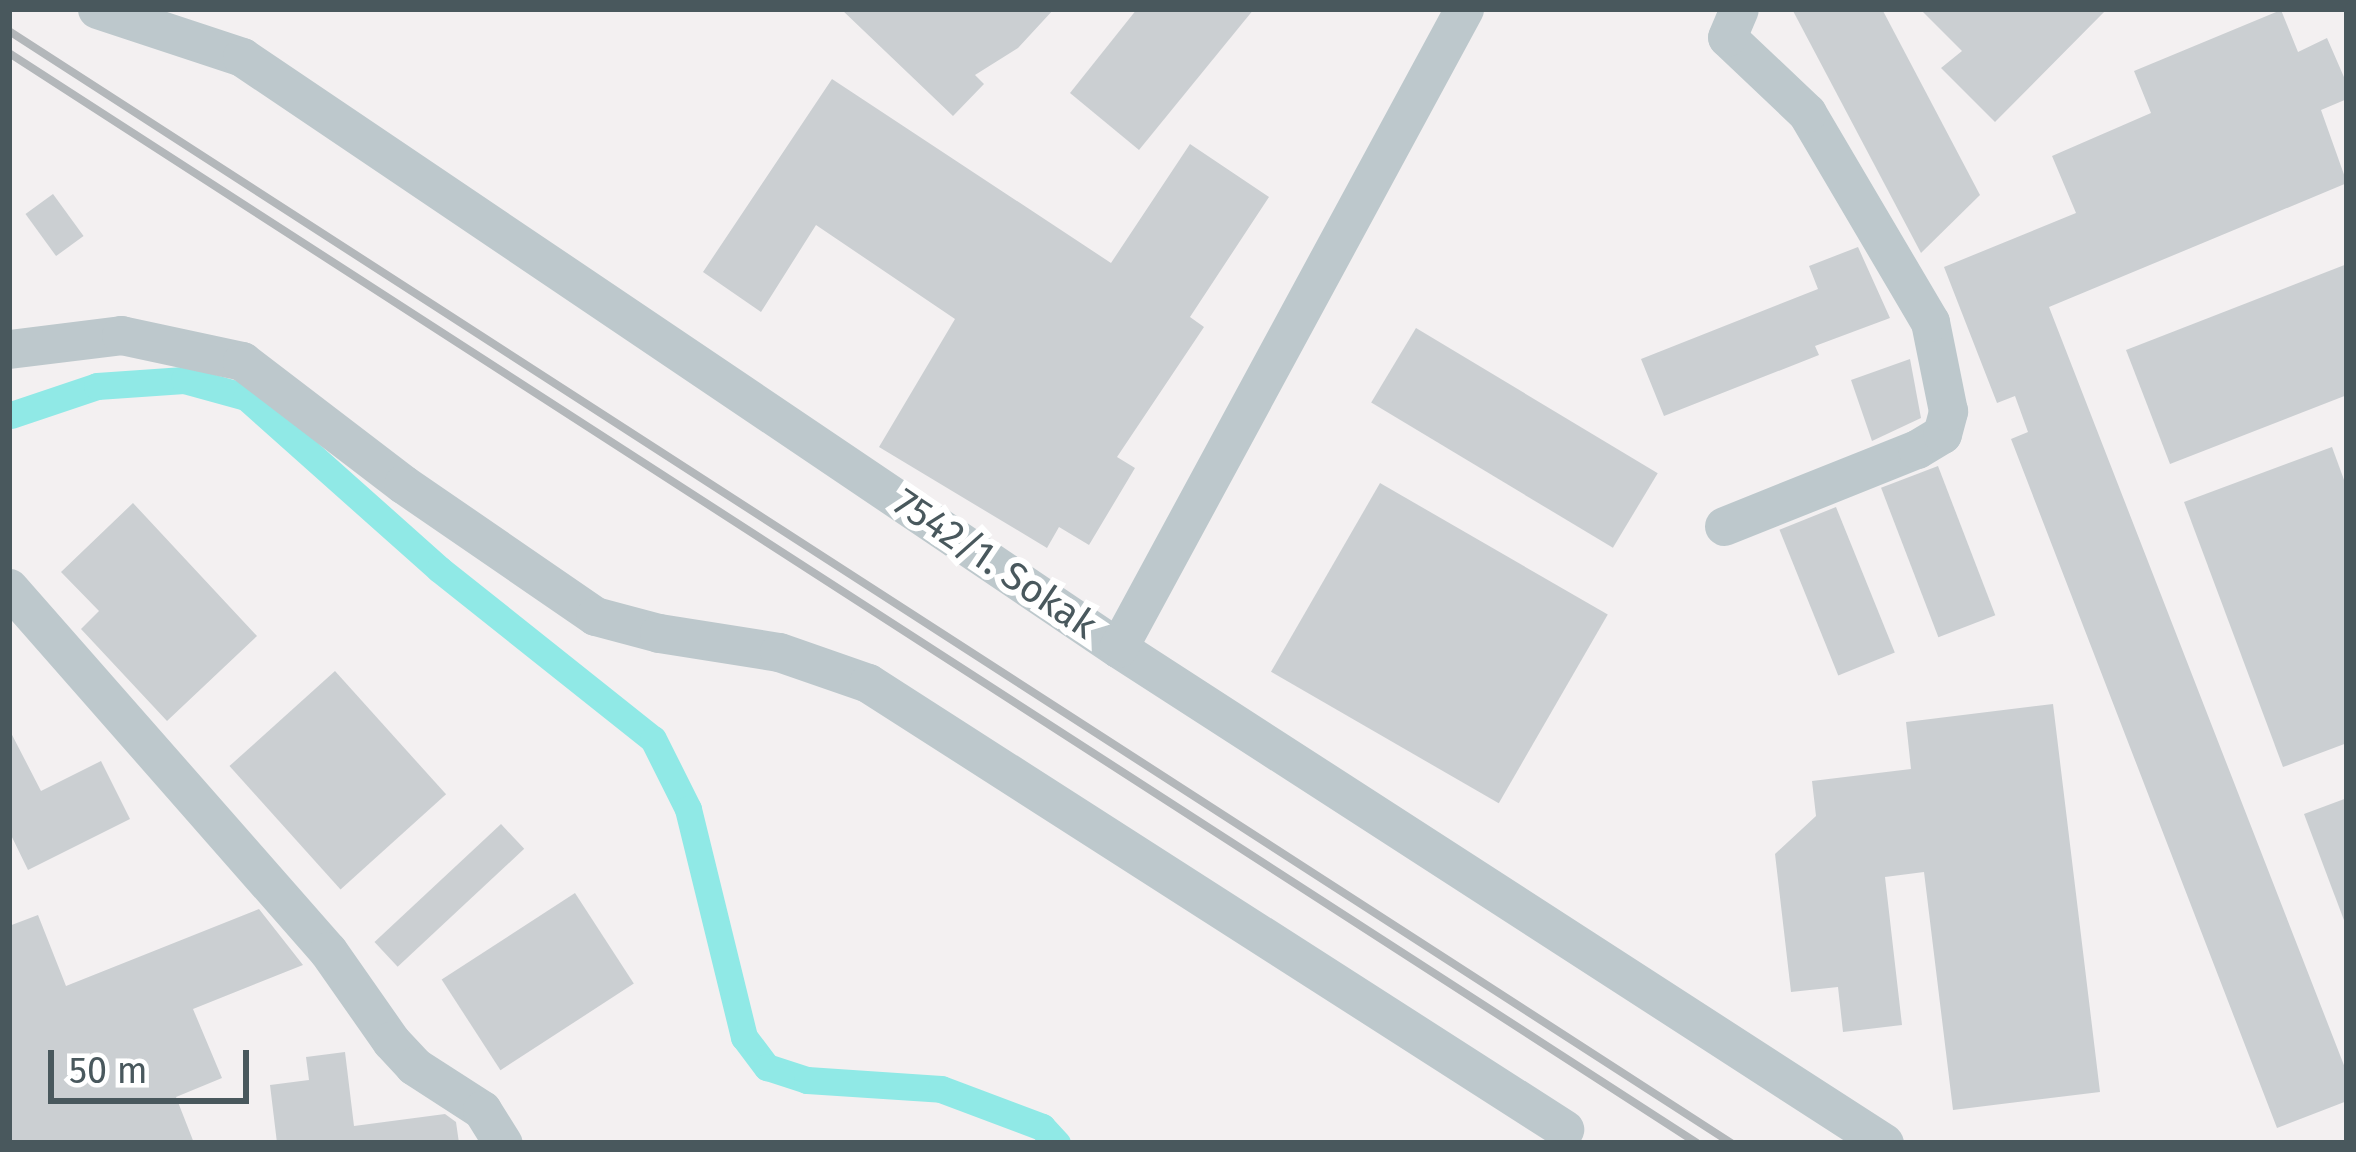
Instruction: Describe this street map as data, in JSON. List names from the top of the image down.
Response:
{
  "streets": {
    "street": ["7542/1. Sokak"]
  },
  "scale_bar": "50 m"
}
